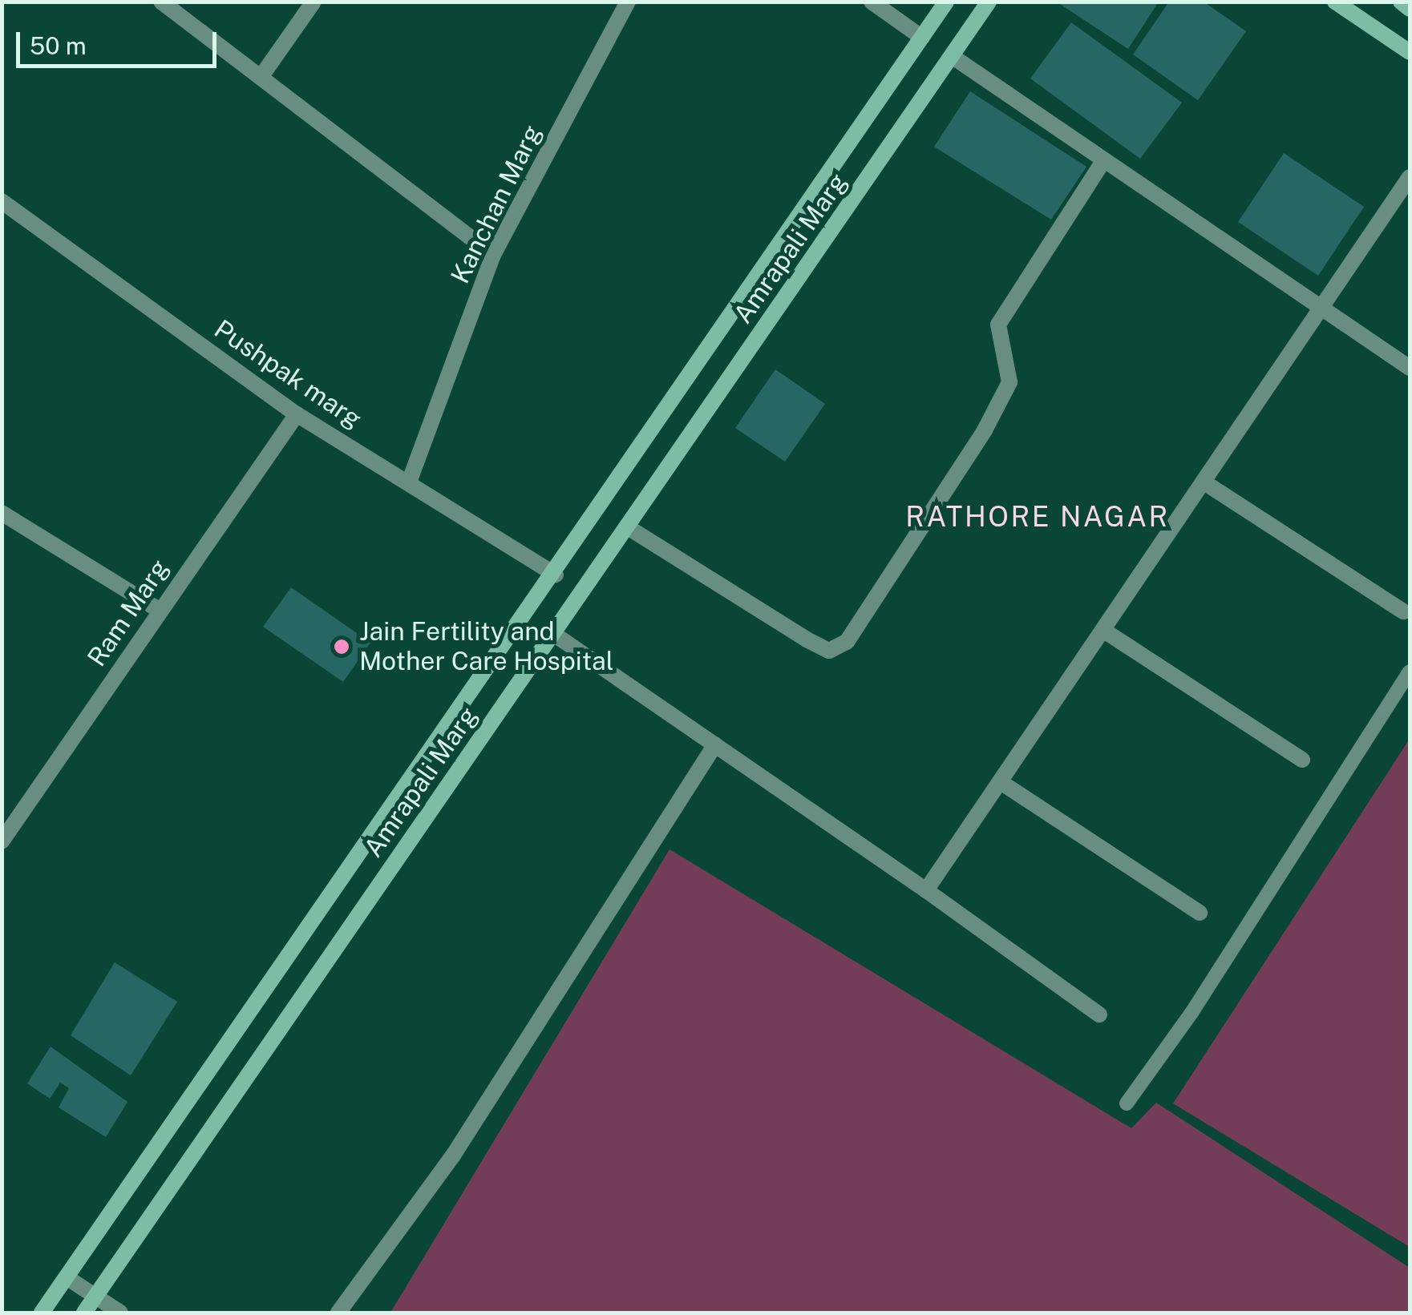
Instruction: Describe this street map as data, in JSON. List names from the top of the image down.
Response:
{
  "streets": {
    "street": [
      "Kanchan Marg",
      "Amrapali Marg",
      "Pushpak marg",
      "Ram Marg"
    ]
  },
  "crossings": [
    ["Kanchan Marg", "Pushpak marg"],
    ["Amrapali Marg", "Pushpak marg"],
    ["Pushpak marg", "Ram Marg"]
  ],
  "districts": ["RATHORE NAGAR"],
  "places": ["Jain Fertility and Mother Care Hospital"],
  "scale_bar": "50 m"
}
